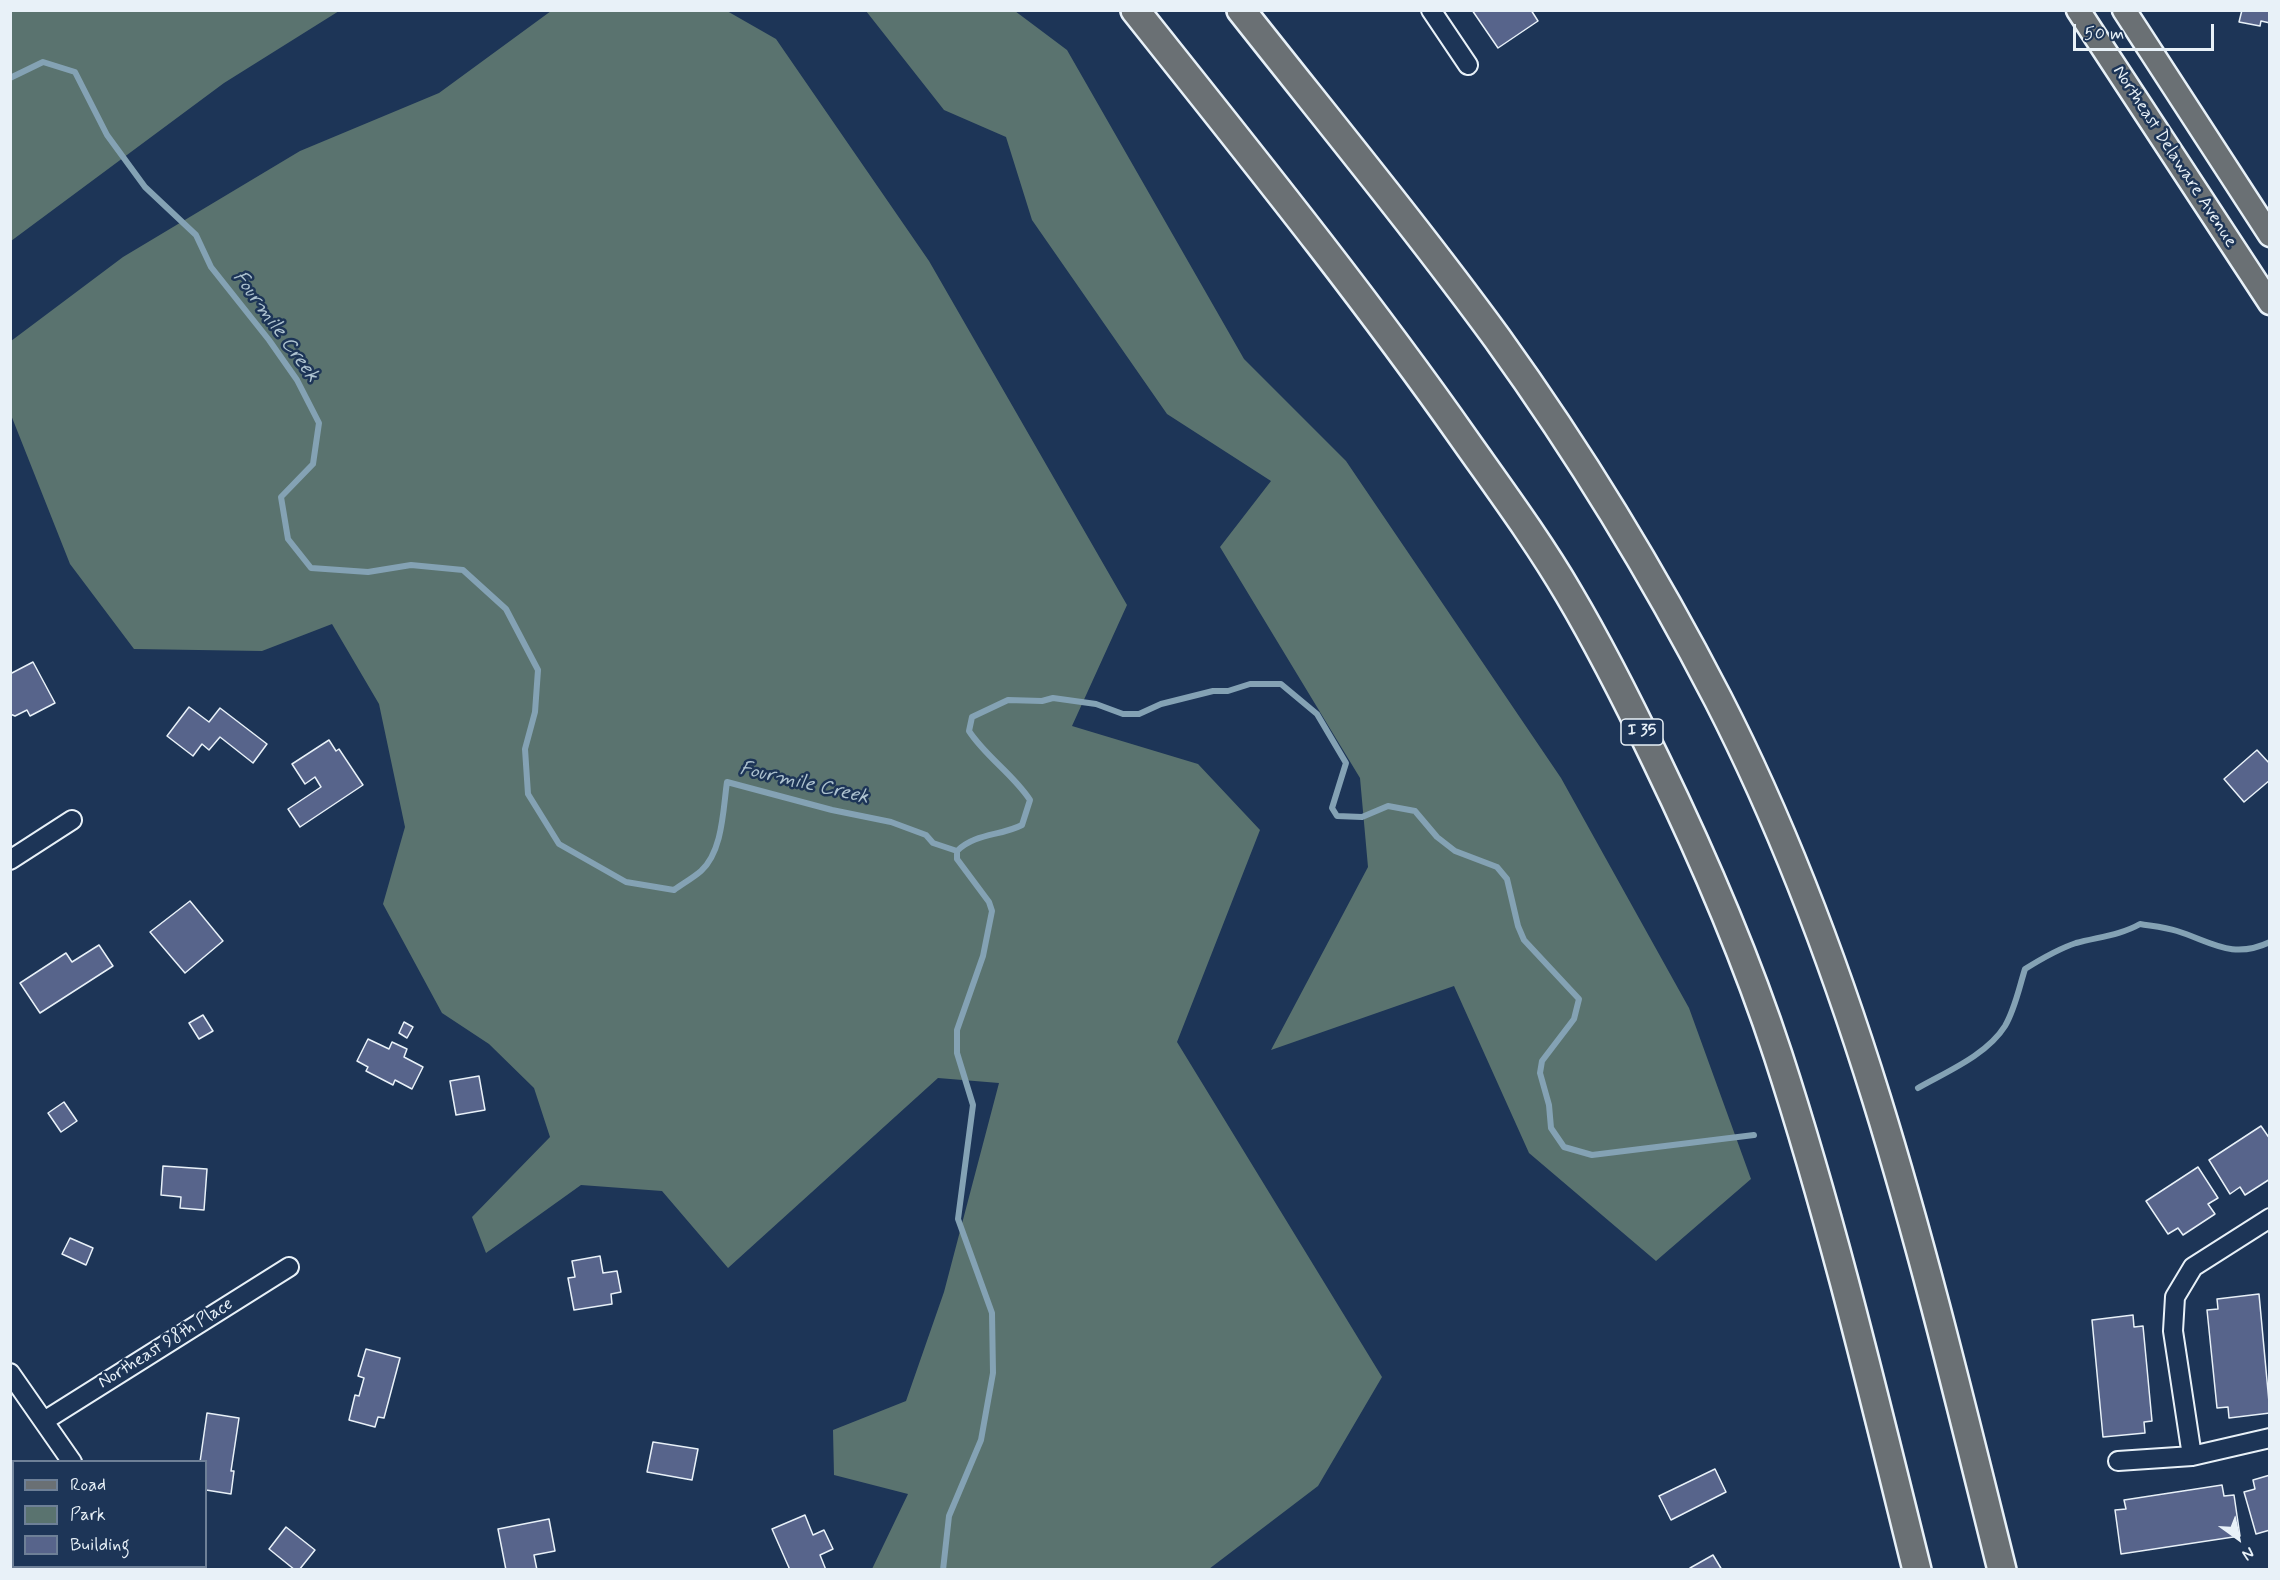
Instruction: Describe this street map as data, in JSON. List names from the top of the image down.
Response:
{
  "streets": {
    "highway": ["I 35"],
    "main road": ["Northeast Delaware Avenue"],
    "street": ["Northeast 98th Place"]
  },
  "water": ["Fourmile Creek"],
  "legend": ["Road", "Park", "Building"],
  "scale_bar": "50 m",
  "north": "bottom right"
}
